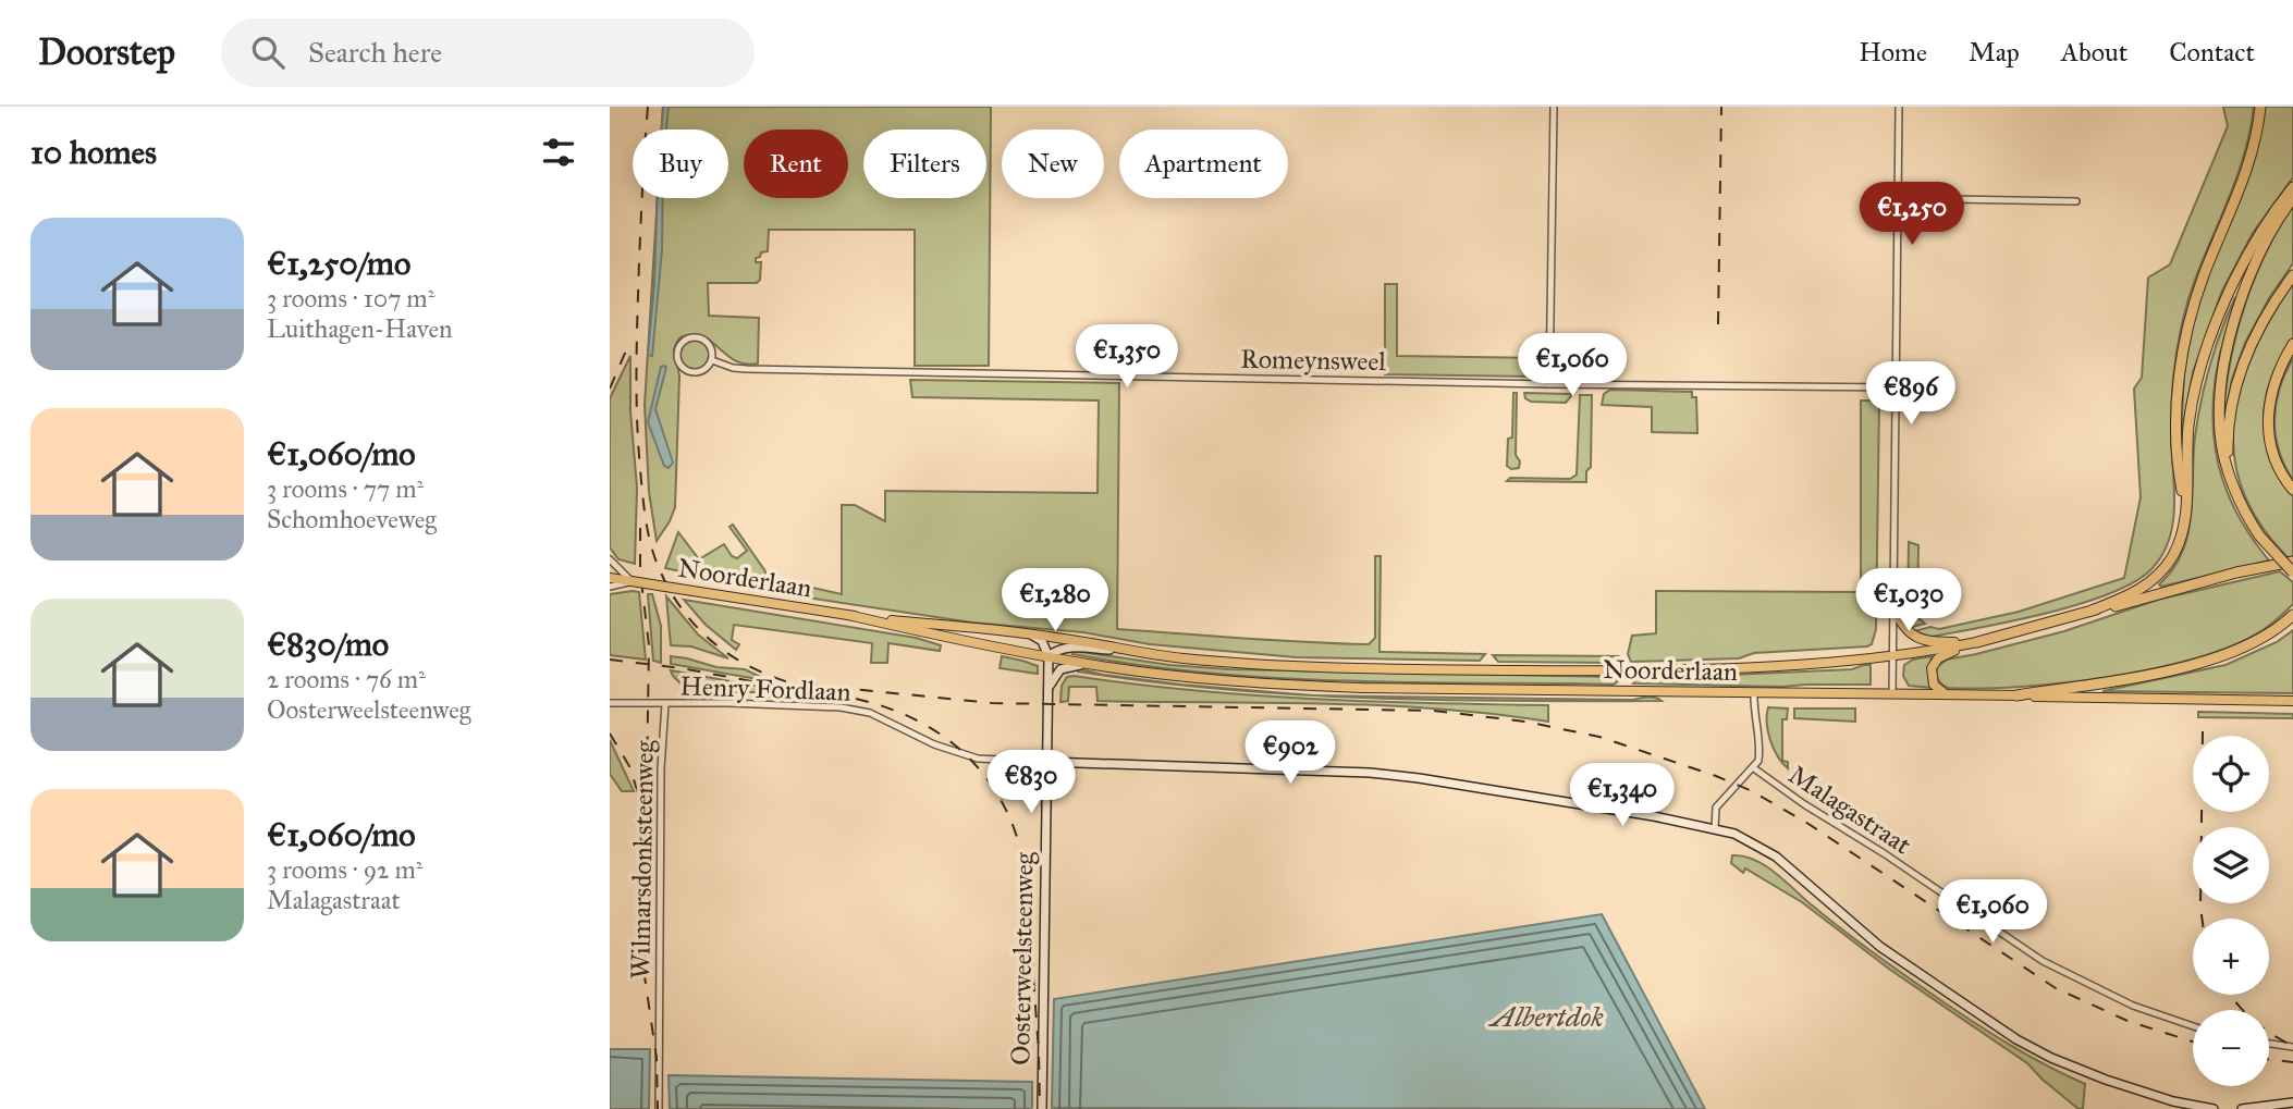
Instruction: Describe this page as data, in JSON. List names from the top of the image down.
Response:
{
  "streets": {
    "highway": ["Noorderlaan"],
    "street": [
      "Romeynsweel",
      "Henry Fordlaan",
      "Malagastraat",
      "Wilmarsdonksteenweg",
      "Oosterweelsteenweg"
    ]
  },
  "crossings": [
    ["Noorderlaan", "Malagastraat"],
    ["Noorderlaan", "Oosterweelsteenweg"],
    ["Henry Fordlaan", "Wilmarsdonksteenweg"],
    ["Henry Fordlaan", "Oosterweelsteenweg"]
  ],
  "water": ["Albertdok"],
  "page": {
    "header": "Doorstep",
    "search": "Search here",
    "nav": [
      "Home",
      "Map",
      "About",
      "Contact"
    ],
    "heading": "10 homes",
    "chip": [
      "Buy",
      "Rent",
      "Filters",
      "New",
      "Apartment"
    ],
    "price": [
      "€1,250",
      "€1,350",
      "€1,060",
      "€896",
      "€1,280",
      "€1,030",
      "€902",
      "€830",
      "€1,340",
      "€1,060"
    ],
    "list": [
      {
        "name": "€1,250/mo",
        "note": "3 rooms · 107 m² · Luithagen-Haven"
      },
      {
        "name": "€1,060/mo",
        "note": "3 rooms · 77 m² · Schomhoeveweg"
      },
      {
        "name": "€830/mo",
        "note": "2 rooms · 76 m² · Oosterweelsteenweg"
      },
      {
        "name": "€1,060/mo",
        "note": "3 rooms · 92 m² · Malagastraat"
      }
    ],
    "map_buttons": ["+", "−"]
  }
}
